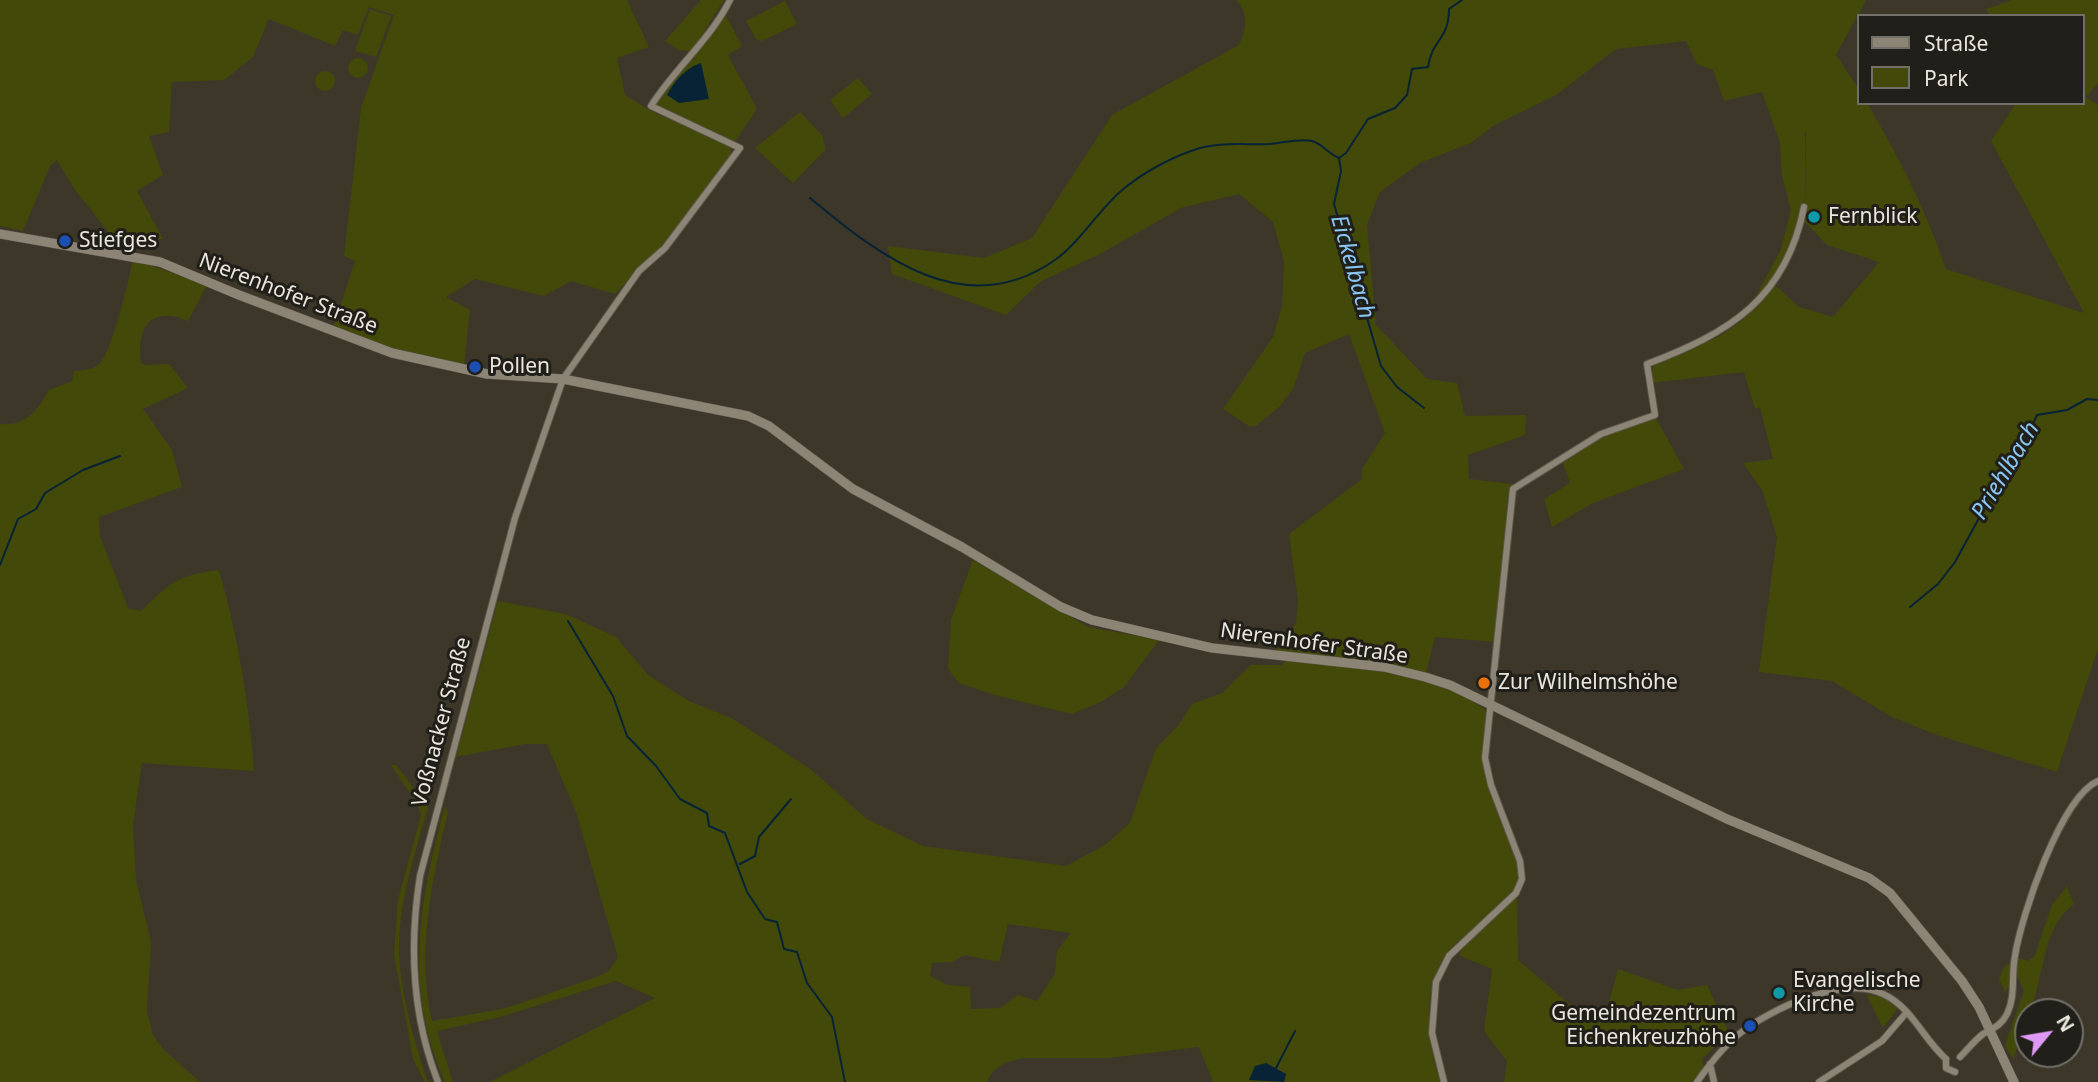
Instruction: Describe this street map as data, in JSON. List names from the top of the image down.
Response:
{
  "streets": {
    "street": ["Nierenhofer Straße", "Voßnacker Straße"]
  },
  "crossings": [
    ["Nierenhofer Straße", "Voßnacker Straße"]
  ],
  "water": ["Eickelbach", "Priehlbach"],
  "places": [
    "Fernblick",
    "Stiefges",
    "Pollen",
    "Zur Wilhelmshöhe",
    "Evangelische Kirche",
    "Gemeindezentrum Eichenkreuzhöhe"
  ],
  "legend": ["Straße", "Park"],
  "north": "top right"
}
